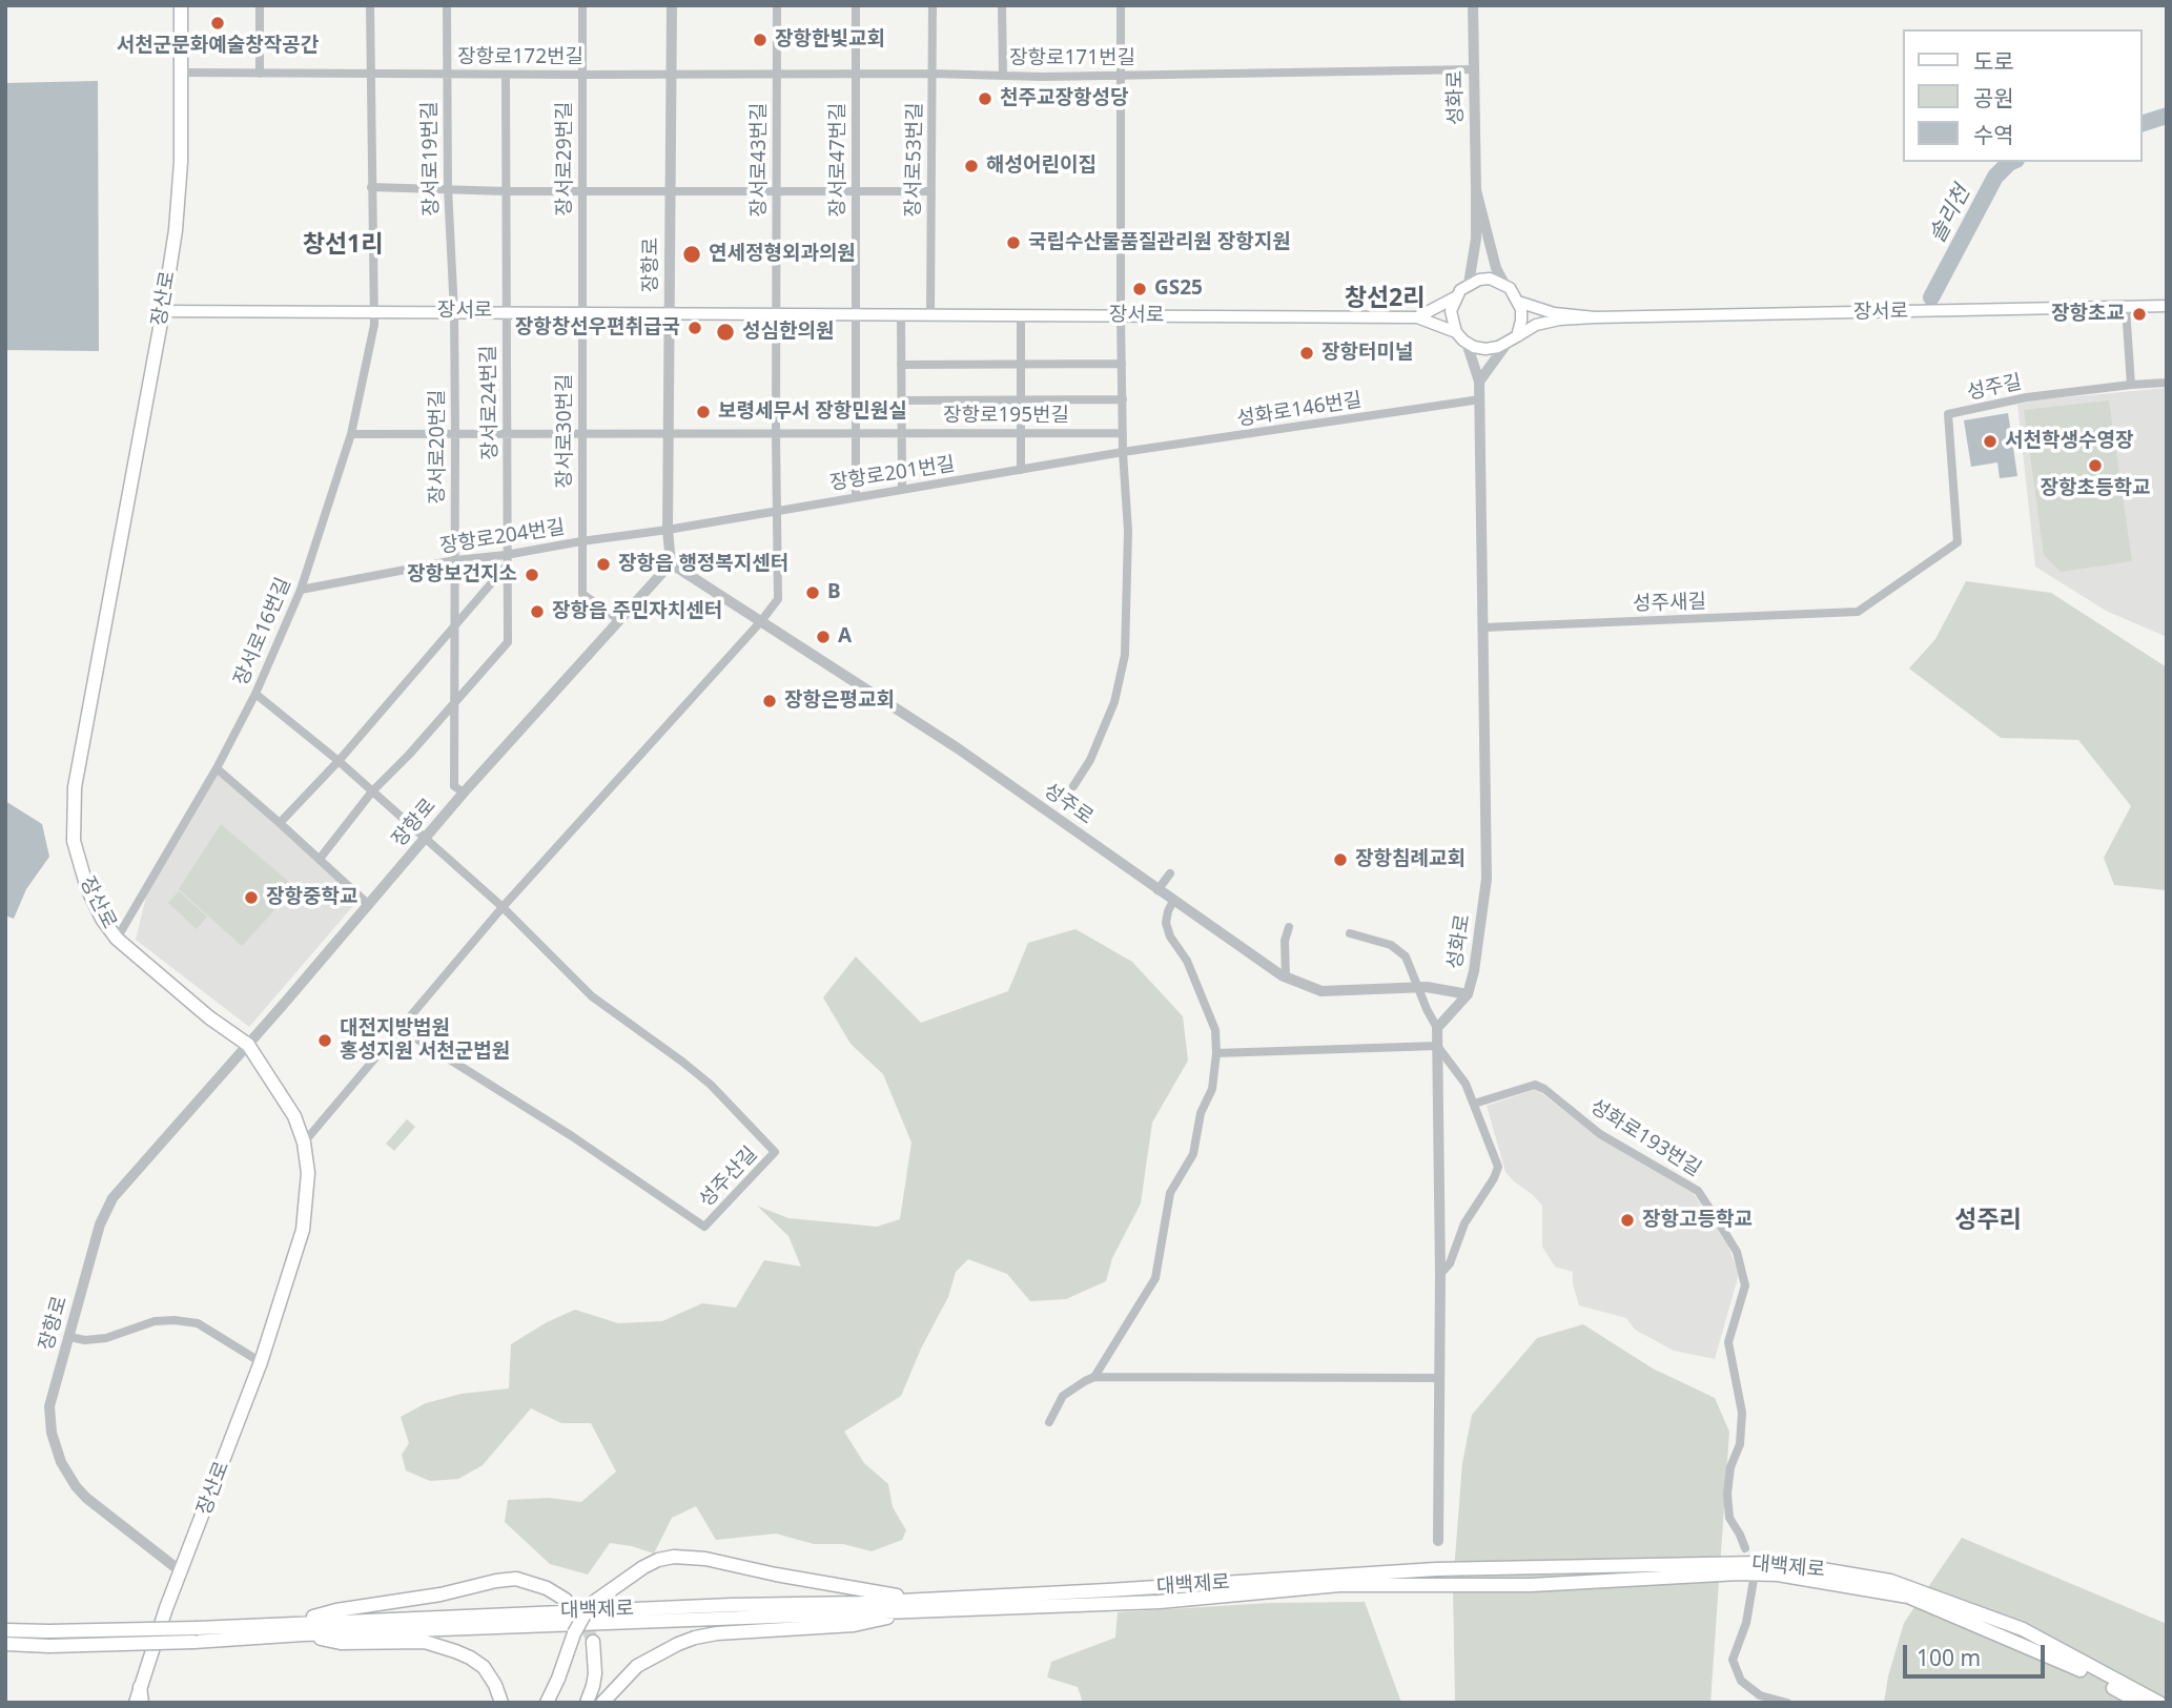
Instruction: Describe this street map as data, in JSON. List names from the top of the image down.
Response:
{
  "streets": {
    "main road": ["장산로", "장서로", "대백제로"],
    "street": [
      "장항로172번길",
      "장항로171번길",
      "성화로",
      "장서로19번길",
      "장서로29번길",
      "장서로43번길",
      "장서로47번길",
      "장서로53번길",
      "장항로",
      "성주길",
      "장서로24번길",
      "성화로146번길",
      "장항로195번길",
      "장서로30번길",
      "장서로20번길",
      "장항로201번길",
      "장항로204번길",
      "성주새길",
      "장서로16번길",
      "성주로",
      "성화로193번길",
      "성주산길"
    ]
  },
  "crossings": [
    ["장항로172번길", "장항로171번길"],
    ["장항로172번길", "장서로19번길"],
    ["장항로172번길", "장서로29번길"],
    ["장항로172번길", "장항로"],
    ["장항로172번길", "장산로"],
    ["장항로172번길", "장서로24번길"],
    ["장항로172번길", "장서로16번길"],
    ["장항로171번길", "성화로"],
    ["장항로171번길", "장서로43번길"],
    ["장항로171번길", "장서로47번길"],
    ["장항로171번길", "장서로53번길"],
    ["장항로171번길", "장항로"],
    ["성화로", "성화로146번길"],
    ["성화로", "성주새길"],
    ["성화로", "성주로"],
    ["장서로19번길", "장서로"],
    ["장서로19번길", "장서로20번길"],
    ["장서로29번길", "장서로"],
    ["장서로29번길", "장서로30번길"],
    ["장서로43번길", "장서로"],
    ["장서로43번길", "장항로195번길"],
    ["장서로43번길", "장항로201번길"],
    ["장서로43번길", "성주로"],
    ["장서로47번길", "장서로"],
    ["장서로53번길", "장서로"],
    ["장항로", "장산로"],
    ["장항로", "장서로"],
    ["장항로", "장항로195번길"],
    ["장항로", "장서로30번길"],
    ["장항로", "장서로20번길"],
    ["장항로", "장항로201번길"],
    ["장항로", "장항로204번길"],
    ["장항로", "성주로"],
    ["장항로", "성주산길"],
    ["장산로", "장서로"],
    ["장산로", "장서로16번길"],
    ["장서로", "장서로24번길"],
    ["장서로", "장서로30번길"],
    ["장서로", "장서로20번길"],
    ["장서로", "장서로16번길"],
    ["성주길", "성주새길"],
    ["장서로24번길", "장항로195번길"],
    ["장서로24번길", "장서로20번길"],
    ["장서로24번길", "장항로204번길"],
    ["성화로146번길", "장항로201번길"],
    ["장항로195번길", "장서로30번길"],
    ["장항로195번길", "장서로20번길"],
    ["장항로195번길", "장서로16번길"],
    ["장서로30번길", "장항로204번길"],
    ["장서로20번길", "장항로204번길"],
    ["장항로201번길", "장항로204번길"],
    ["장항로204번길", "장서로16번길"],
    ["장서로16번길", "성주산길"]
  ],
  "districts": ["창선1리", "창선2리", "성주리"],
  "water": ["솔리천"],
  "places": [
    "서천군문화예술창작공간",
    "장항한빛교회",
    "천주교장항성당",
    "해성어린이집",
    "국립수산물품질관리원 장항지원",
    "연세정형외과의원",
    "GS25",
    "장항초교",
    "장항창선우편취급국",
    "성심한의원",
    "장항터미널",
    "보령세무서 장항민원실",
    "서천학생수영장",
    "장항초등학교",
    "장항읍 행정복지센터",
    "장항보건지소",
    "B",
    "장항읍 주민자치센터",
    "A",
    "장항은평교회",
    "장항침례교회",
    "장항중학교",
    "대전지방법원 홍성지원 서천군법원",
    "장항고등학교"
  ],
  "legend": ["도로", "공원", "수역"],
  "scale_bar": "100 m"
}
